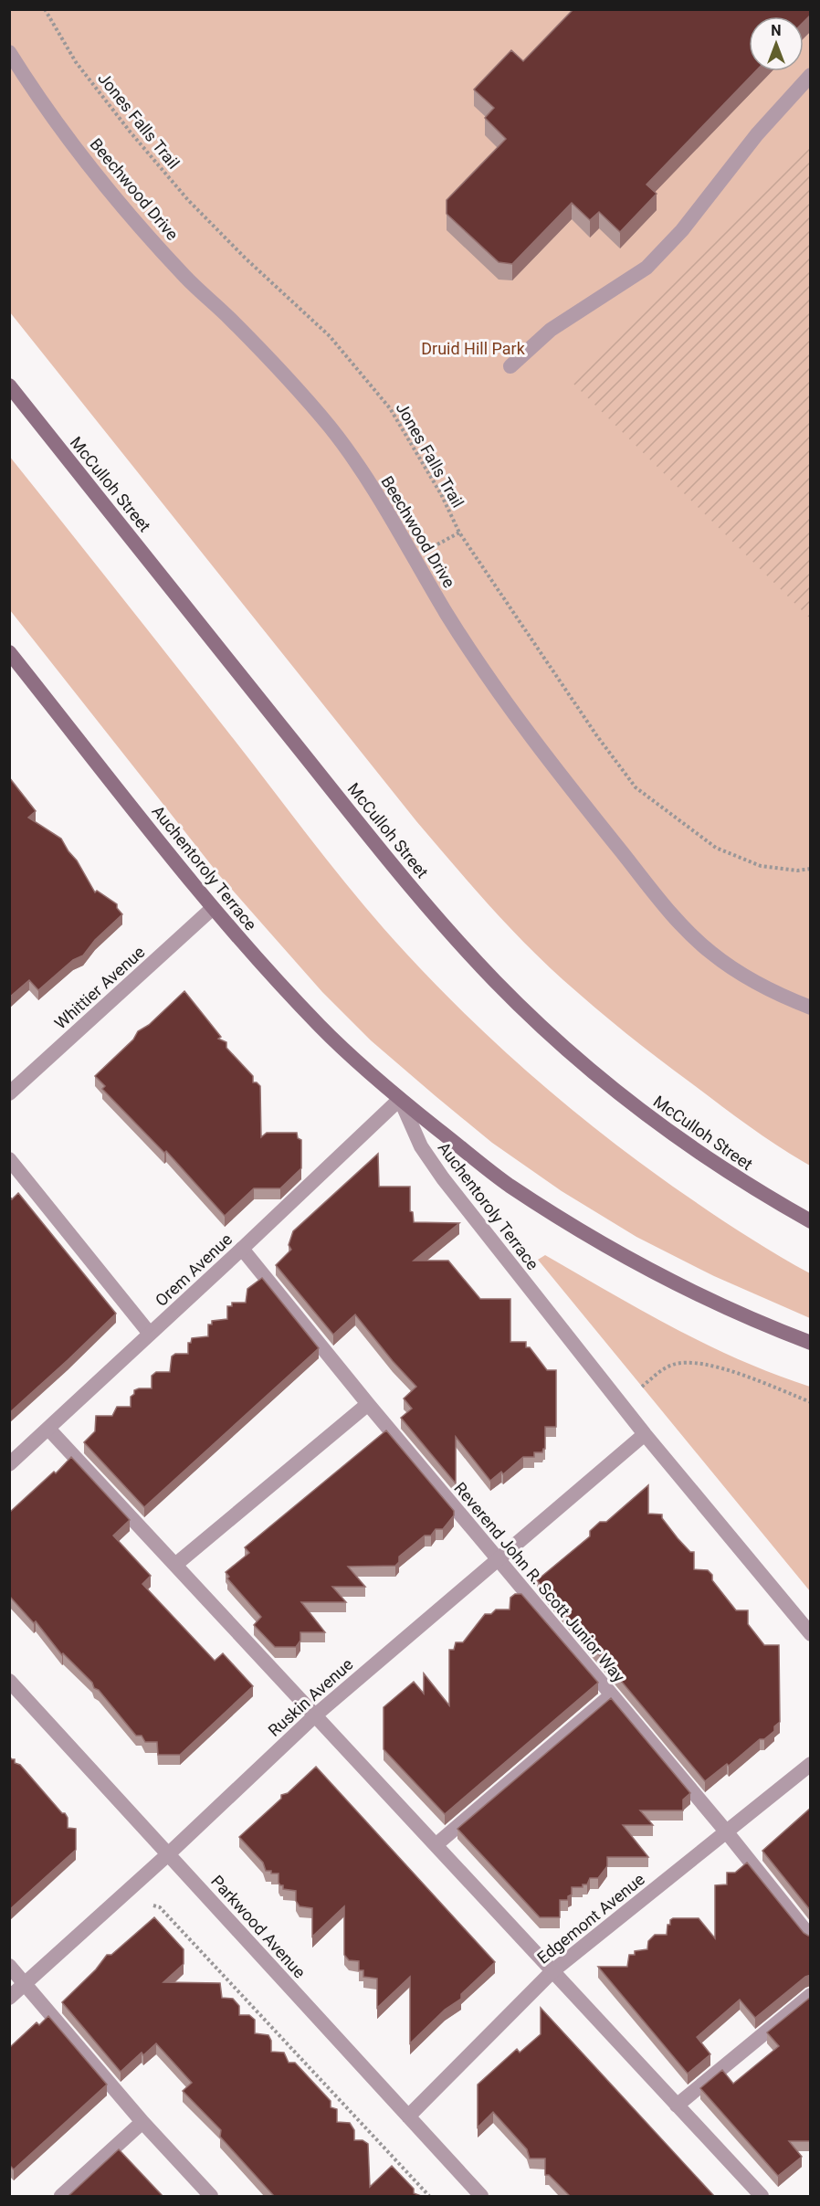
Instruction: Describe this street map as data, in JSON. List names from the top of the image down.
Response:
{
  "streets": {
    "main road": ["McCulloh Street", "Auchentoroly Terrace"],
    "street": [
      "Beechwood Drive",
      "Whittier Avenue",
      "Orem Avenue",
      "Reverend John R. Scott Junior Way",
      "Ruskin Avenue",
      "Edgemont Avenue",
      "Parkwood Avenue"
    ],
    "path": ["Jones Falls Trail"]
  },
  "crossings": [
    ["Auchentoroly Terrace", "Whittier Avenue"],
    ["Auchentoroly Terrace", "Orem Avenue"],
    ["Auchentoroly Terrace", "Ruskin Avenue"],
    ["Orem Avenue", "Reverend John R. Scott Junior Way"],
    ["Reverend John R. Scott Junior Way", "Ruskin Avenue"],
    ["Reverend John R. Scott Junior Way", "Edgemont Avenue"],
    ["Ruskin Avenue", "Parkwood Avenue"],
    ["Edgemont Avenue", "Parkwood Avenue"]
  ],
  "parks": ["Druid Hill Park"],
  "north": "top"
}
